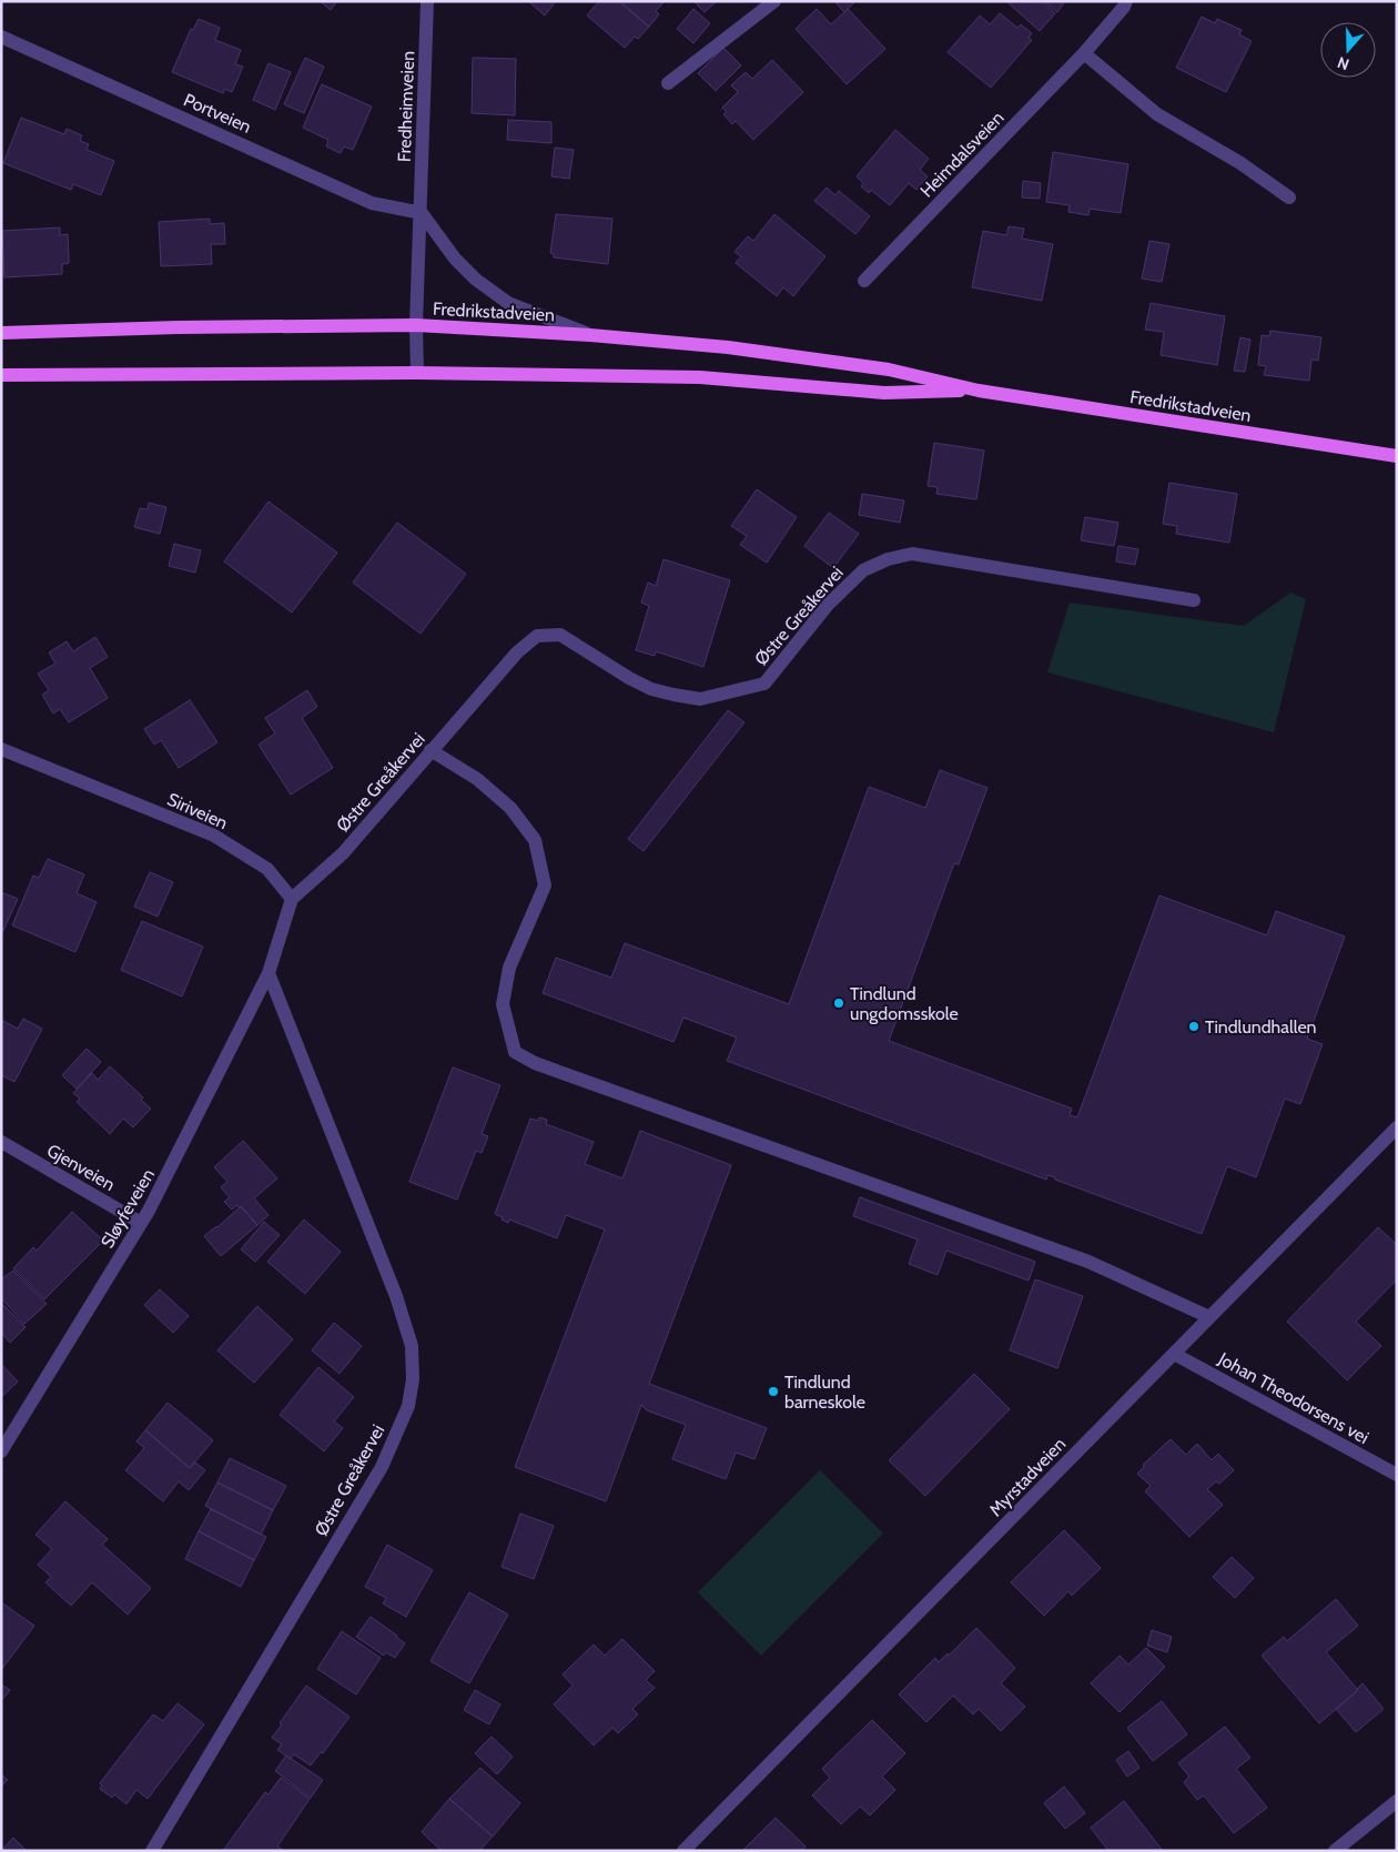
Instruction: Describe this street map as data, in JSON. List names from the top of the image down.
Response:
{
  "streets": {
    "main road": ["Fredrikstadveien"],
    "street": [
      "Fredheimveien",
      "Portveien",
      "Heimdalsveien",
      "Østre Greåkervei",
      "Siriveien",
      "Gjenveien",
      "Sløyfeveien",
      "Johan Theodorsens vei",
      "Myrstadveien"
    ]
  },
  "crossings": [
    ["Fredheimveien", "Portveien"],
    ["Fredheimveien", "Fredrikstadveien"],
    ["Østre Greåkervei", "Siriveien"],
    ["Østre Greåkervei", "Sløyfeveien"],
    ["Gjenveien", "Sløyfeveien"],
    ["Johan Theodorsens vei", "Myrstadveien"]
  ],
  "places": ["Tindlund ungdomsskole", "Tindlundhallen", "Tindlund barneskole"],
  "north": "bottom"
}
